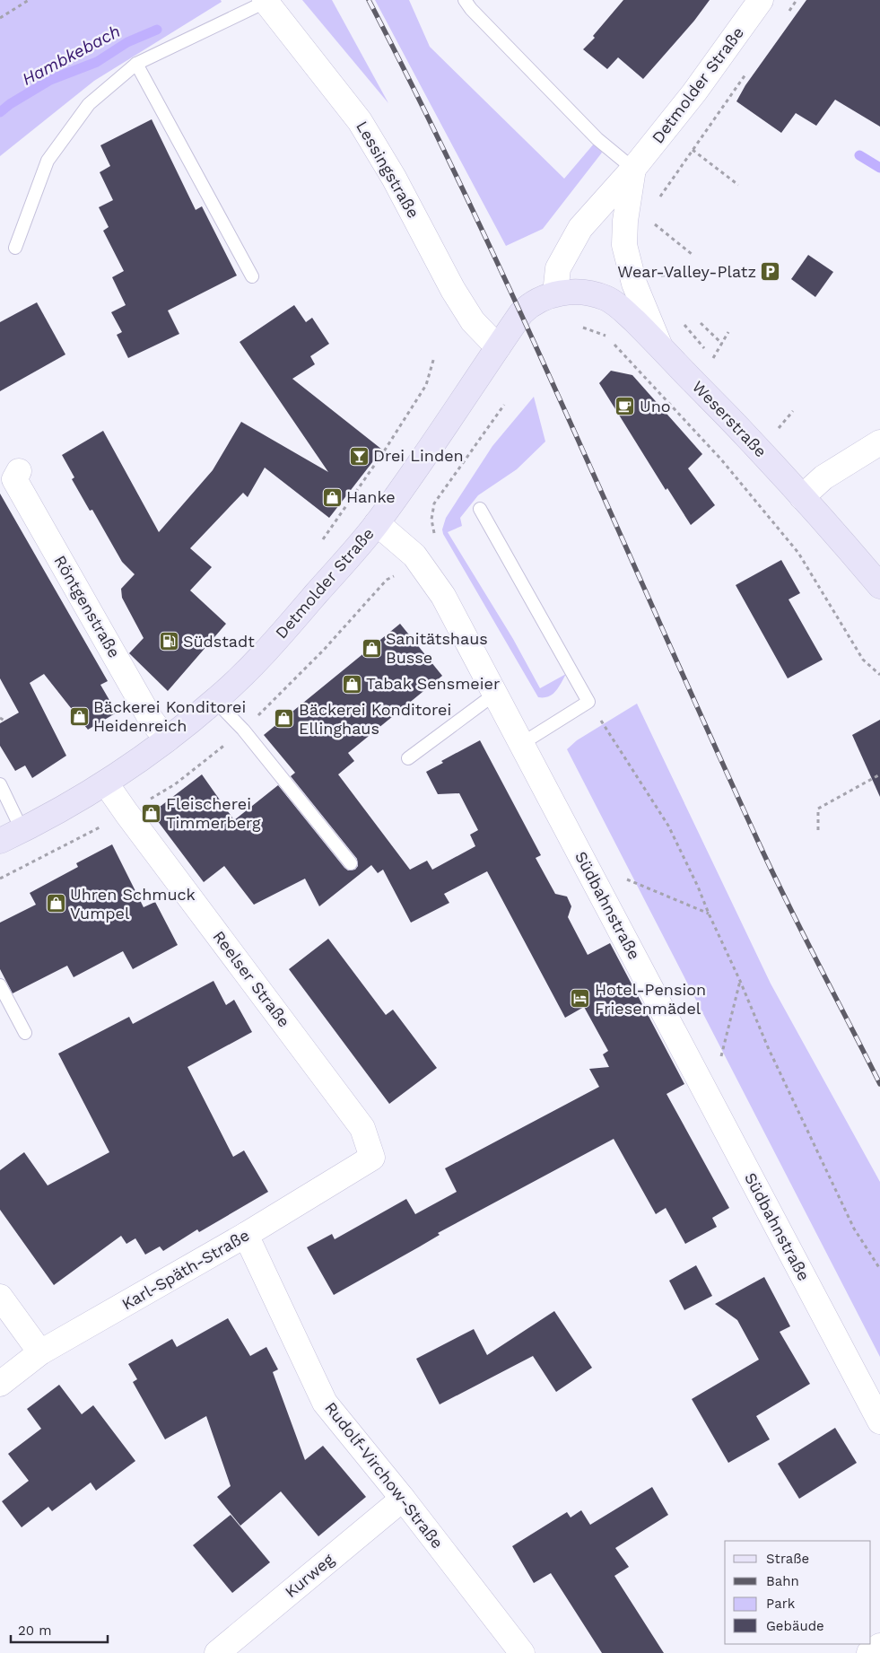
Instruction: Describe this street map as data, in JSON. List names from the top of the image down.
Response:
{
  "streets": {
    "main road": ["Detmolder Straße", "Weserstraße"],
    "street": [
      "Lessingstraße",
      "Röntgenstraße",
      "Südbahnstraße",
      "Reelser Straße",
      "Karl-Späth-Straße",
      "Rudolf-Virchow-Straße",
      "Kurweg"
    ]
  },
  "crossings": [
    ["Detmolder Straße", "Lessingstraße"],
    ["Detmolder Straße", "Weserstraße"],
    ["Detmolder Straße", "Röntgenstraße"],
    ["Detmolder Straße", "Südbahnstraße"],
    ["Detmolder Straße", "Reelser Straße"],
    ["Reelser Straße", "Karl-Späth-Straße"],
    ["Karl-Späth-Straße", "Rudolf-Virchow-Straße"],
    ["Rudolf-Virchow-Straße", "Kurweg"]
  ],
  "water": ["Hambkebach"],
  "places": {
    "parking": ["Wear-Valley-Platz"],
    "cafe": ["Uno"],
    "bar": ["Drei Linden"],
    "shop": [
      "Hanke",
      "Sanitätshaus Busse",
      "Tabak Sensmeier",
      "Bäckerei Konditorei Heidenreich",
      "Bäckerei Konditorei Ellinghaus",
      "Fleischerei Timmerberg",
      "Uhren Schmuck Vumpel"
    ],
    "fuel station": ["Südstadt"],
    "hotel": ["Hotel-Pension Friesenmädel"]
  },
  "legend": [
    "Straße",
    "Bahn",
    "Park",
    "Gebäude"
  ],
  "scale_bar": "20 m"
}
